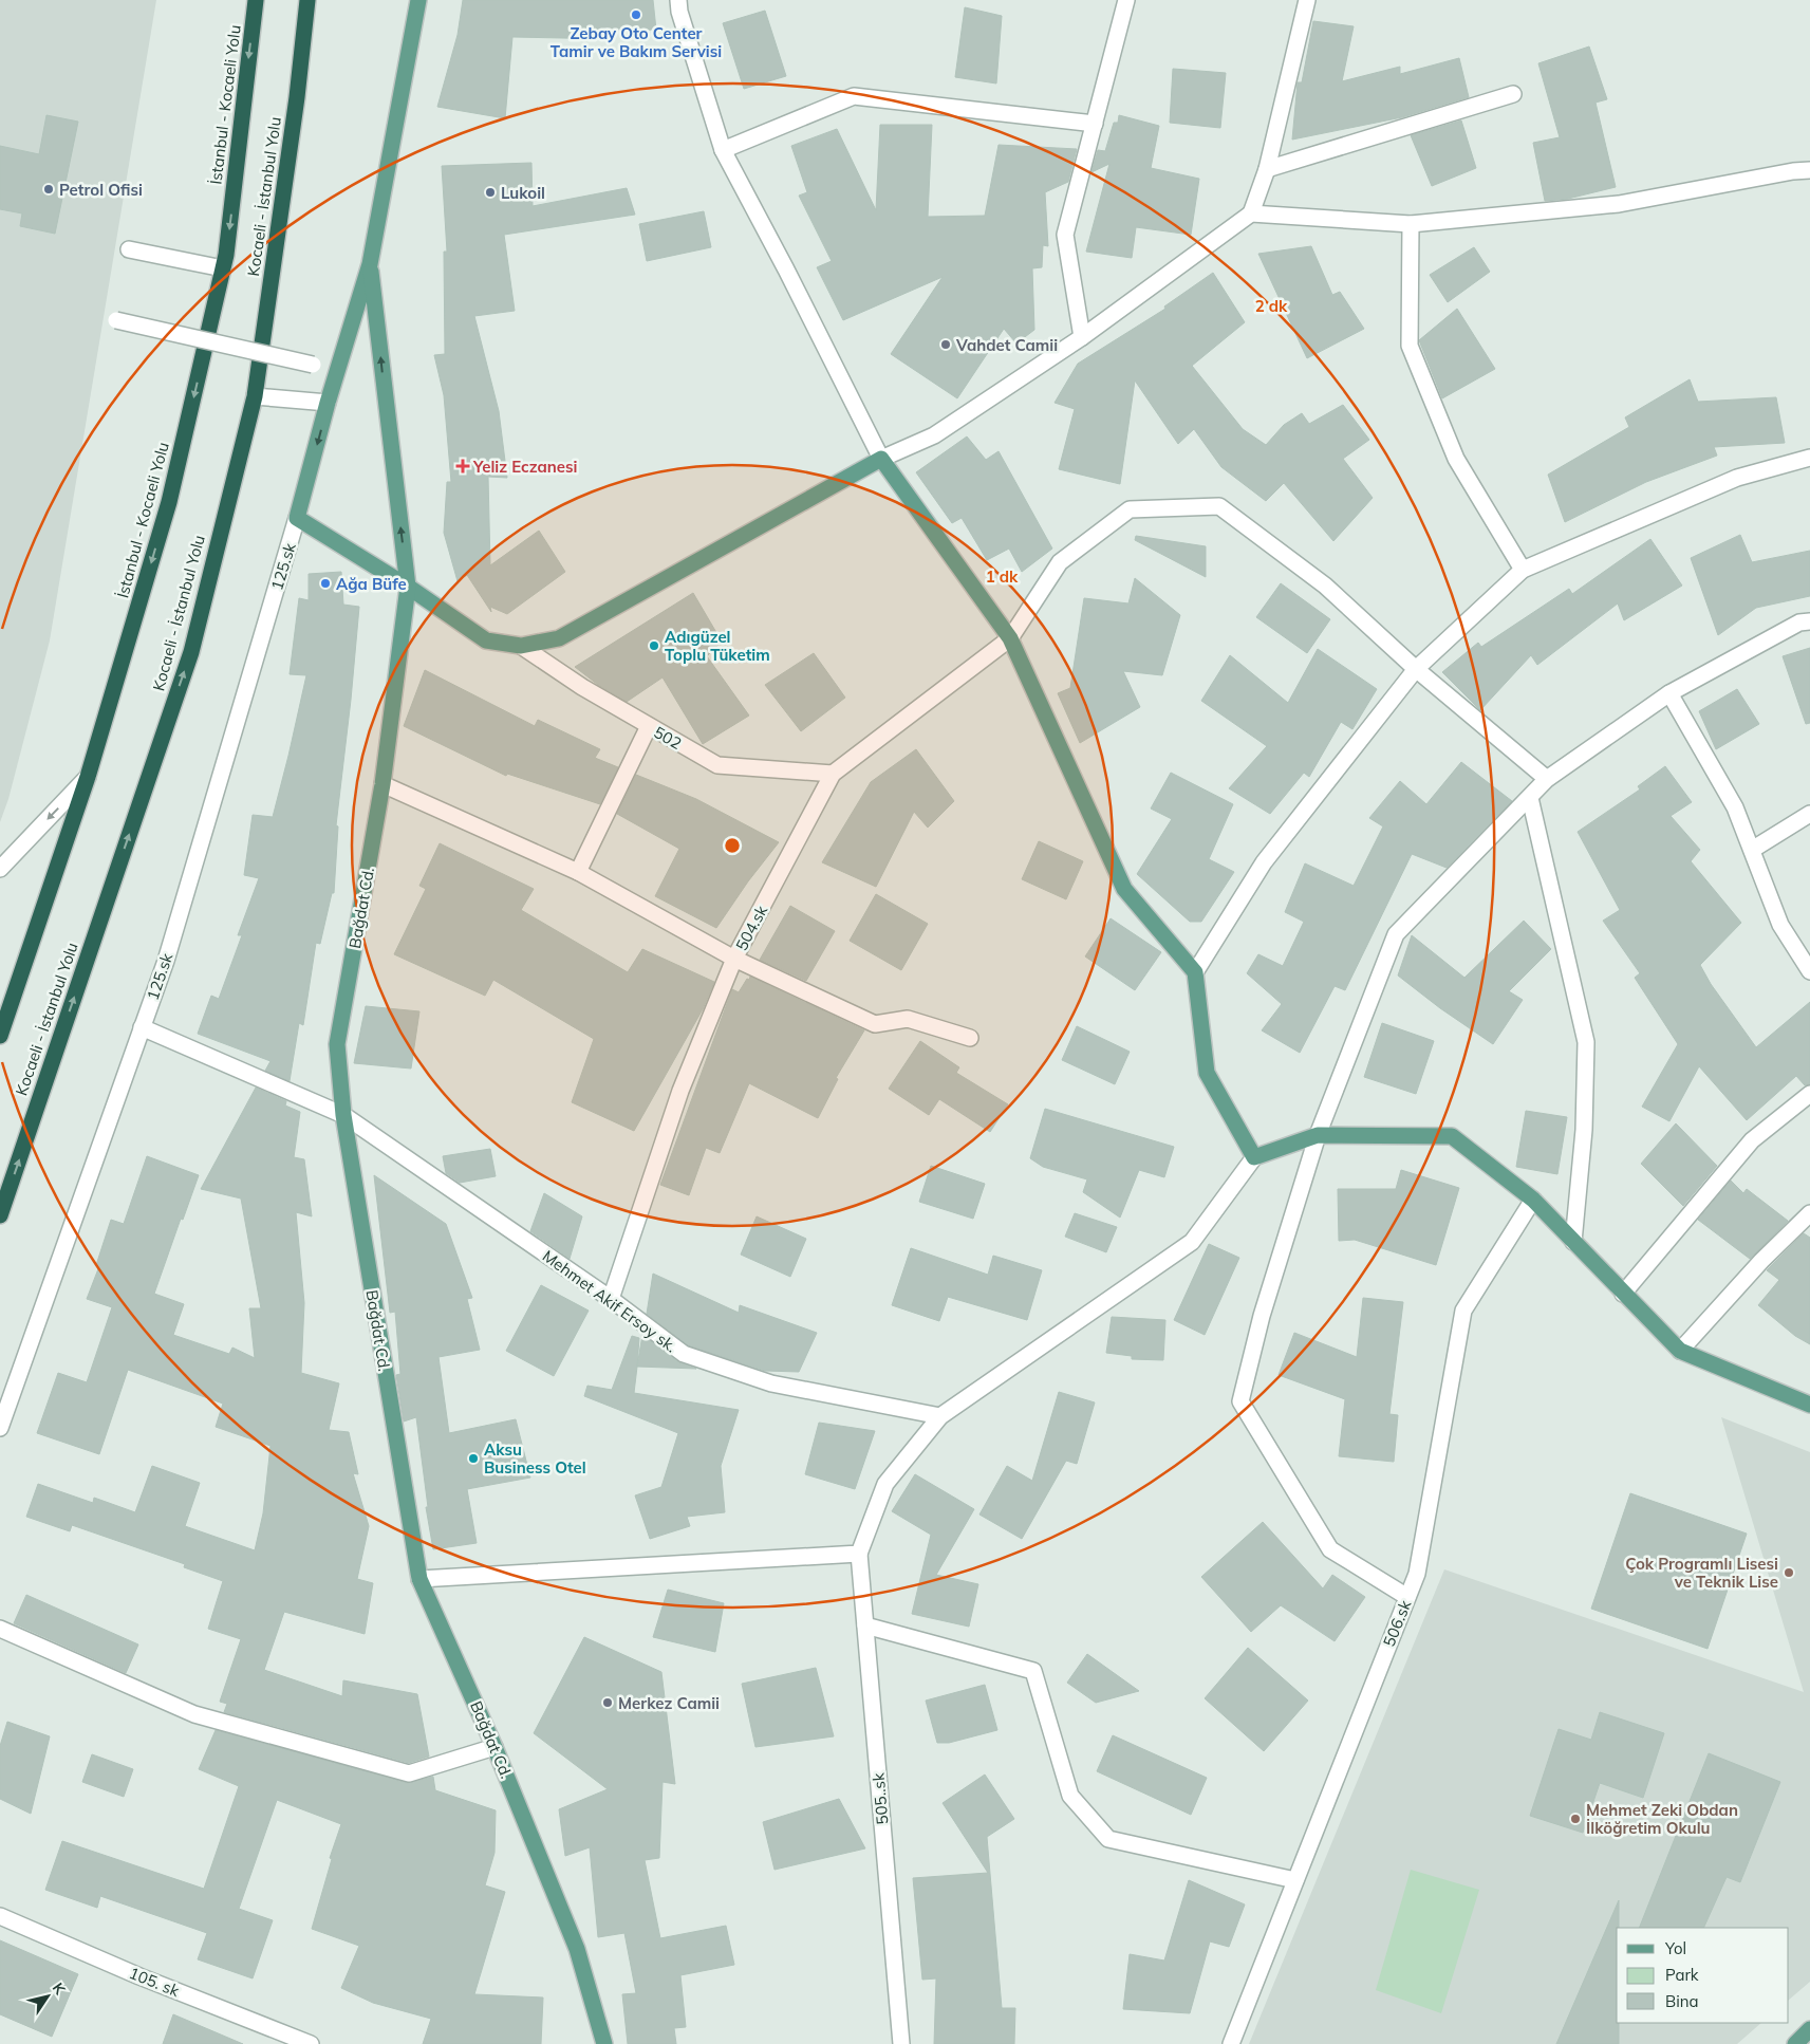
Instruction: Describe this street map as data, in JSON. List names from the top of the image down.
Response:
{
  "streets": {
    "highway": ["İstanbul - Kocaeli Yolu", "Kocaeli - İstanbul Yolu"],
    "main road": ["Bağdat Cd."],
    "street": [
      "125.sk",
      "502",
      "504.sk",
      "Mehmet Akif Ersoy sk.",
      "506.sk",
      "505..sk",
      "105. sk"
    ]
  },
  "crossings": [
    ["125.sk", "Mehmet Akif Ersoy sk."],
    ["502", "504.sk"],
    ["Bağdat Cd.", "Mehmet Akif Ersoy sk."],
    ["504.sk", "Mehmet Akif Ersoy sk."]
  ],
  "one_way": ["İstanbul - Kocaeli Yolu", "Kocaeli - İstanbul Yolu"],
  "places": {
    "other": [
      "Zebay Oto Center Tamir ve Bakım Servisi",
      "Petrol Ofisi",
      "Lukoil",
      "Vahdet Camii",
      "Ağa Büfe",
      "Adıgüzel Toplu Tüketim",
      "Aksu Business Otel",
      "Çok Programlı Lisesi ve Teknik Lise",
      "Merkez Camii",
      "Mehmet Zeki Obdan İlköğretim Okulu"
    ],
    "health": ["Yeliz Eczanesi"]
  },
  "legend": ["Yol", "Park", "Bina"],
  "north": "top right",
  "rings": ["2 dk", "1 dk"]
}
